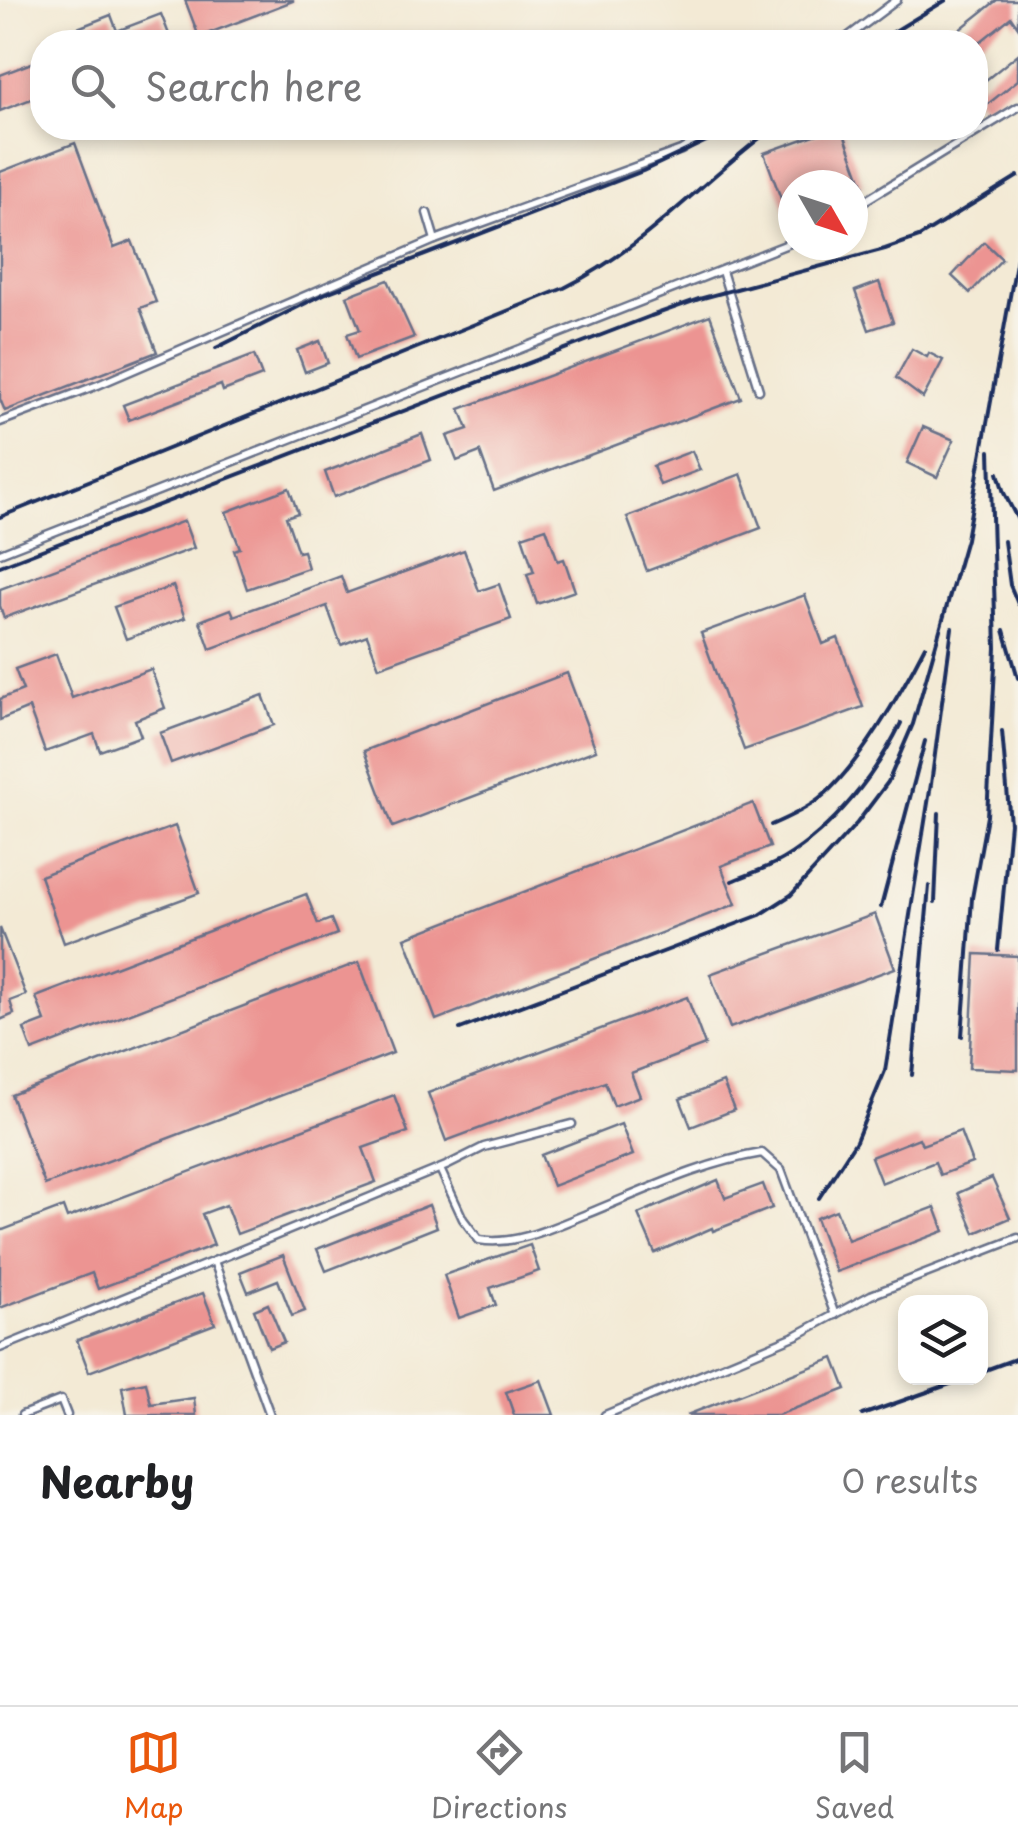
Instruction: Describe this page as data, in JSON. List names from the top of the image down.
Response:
{
  "north": "bottom right",
  "page": {
    "search": "Search here",
    "heading": ["Nearby", "0 results"],
    "nav": ["Map", "Directions", "Saved"]
  }
}
